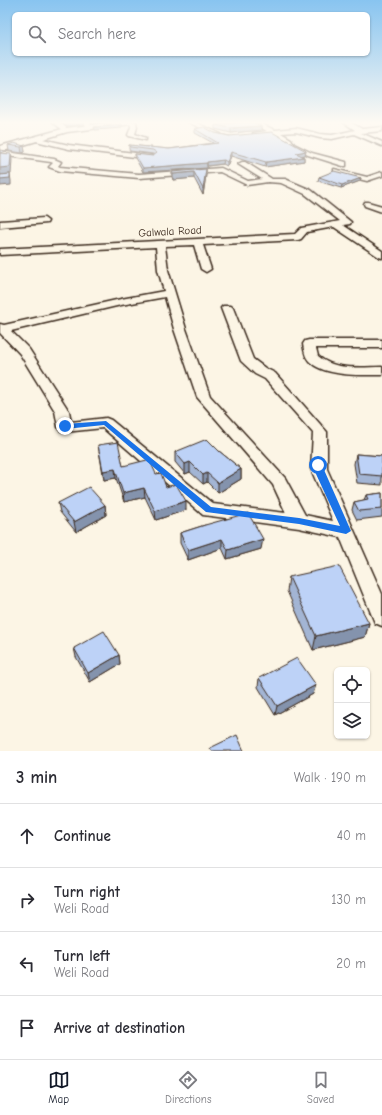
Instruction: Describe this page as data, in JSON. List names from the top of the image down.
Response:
{
  "streets": {
    "street": ["Galwala Road"]
  },
  "page": {
    "search": "Search here",
    "heading": ["3 min", "Walk · 190 m"],
    "list": [
      ["Continue", "40 m"],
      ["Turn right", "Weli Road", "130 m"],
      ["Turn left", "Weli Road", "20 m"],
      "Arrive at destination"
    ],
    "nav": ["Map", "Directions", "Saved"]
  }
}
